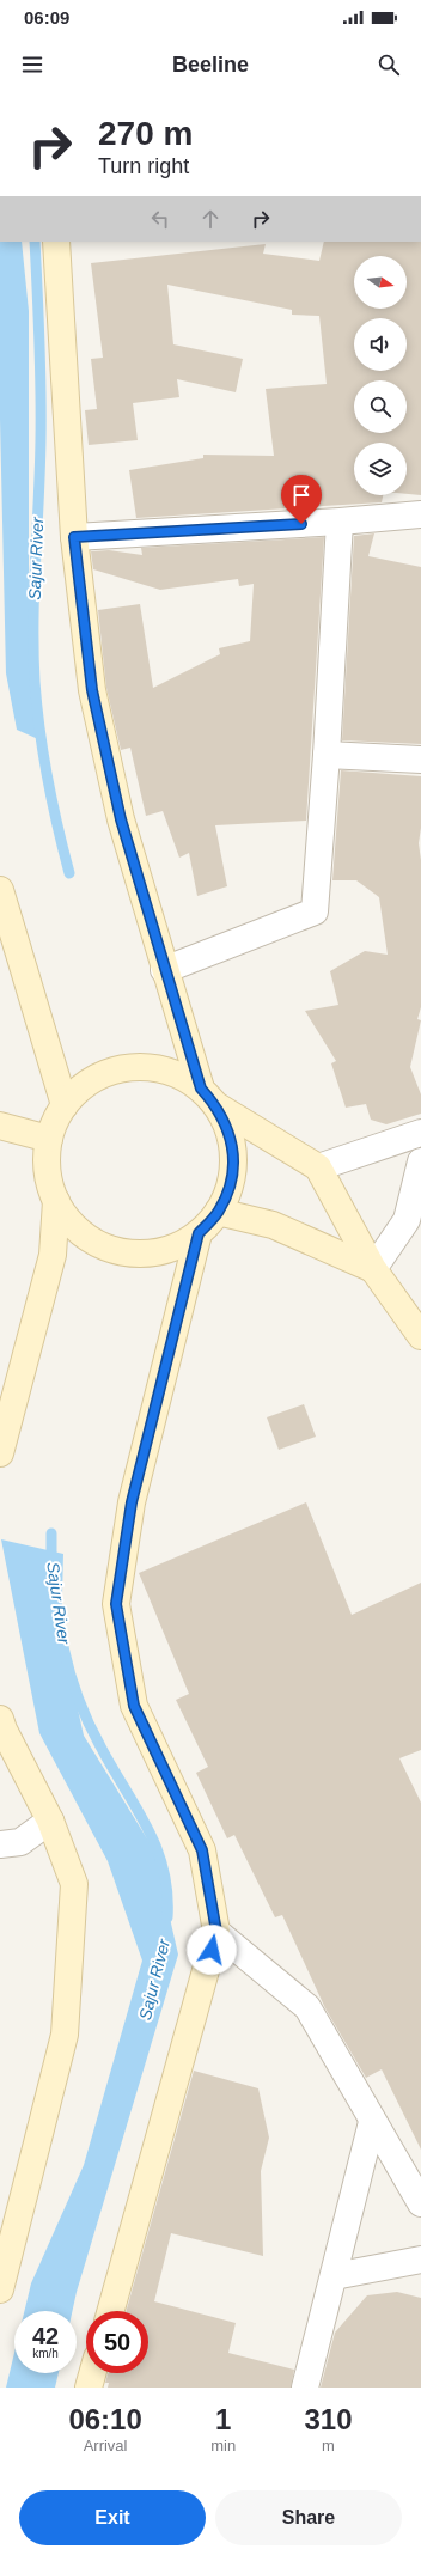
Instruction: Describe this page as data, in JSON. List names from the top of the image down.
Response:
{
  "water": ["Sajur River"],
  "north": "right",
  "page": {
    "status": "06:09",
    "header": "Beeline",
    "turn": ["270 m", "Turn right"],
    "speed": "42 km/h",
    "limit": "50",
    "eta": [
      "06:10",
      "Arrival",
      "1",
      "min",
      "310",
      "m"
    ],
    "buttons": ["Exit", "Share"]
  }
}
